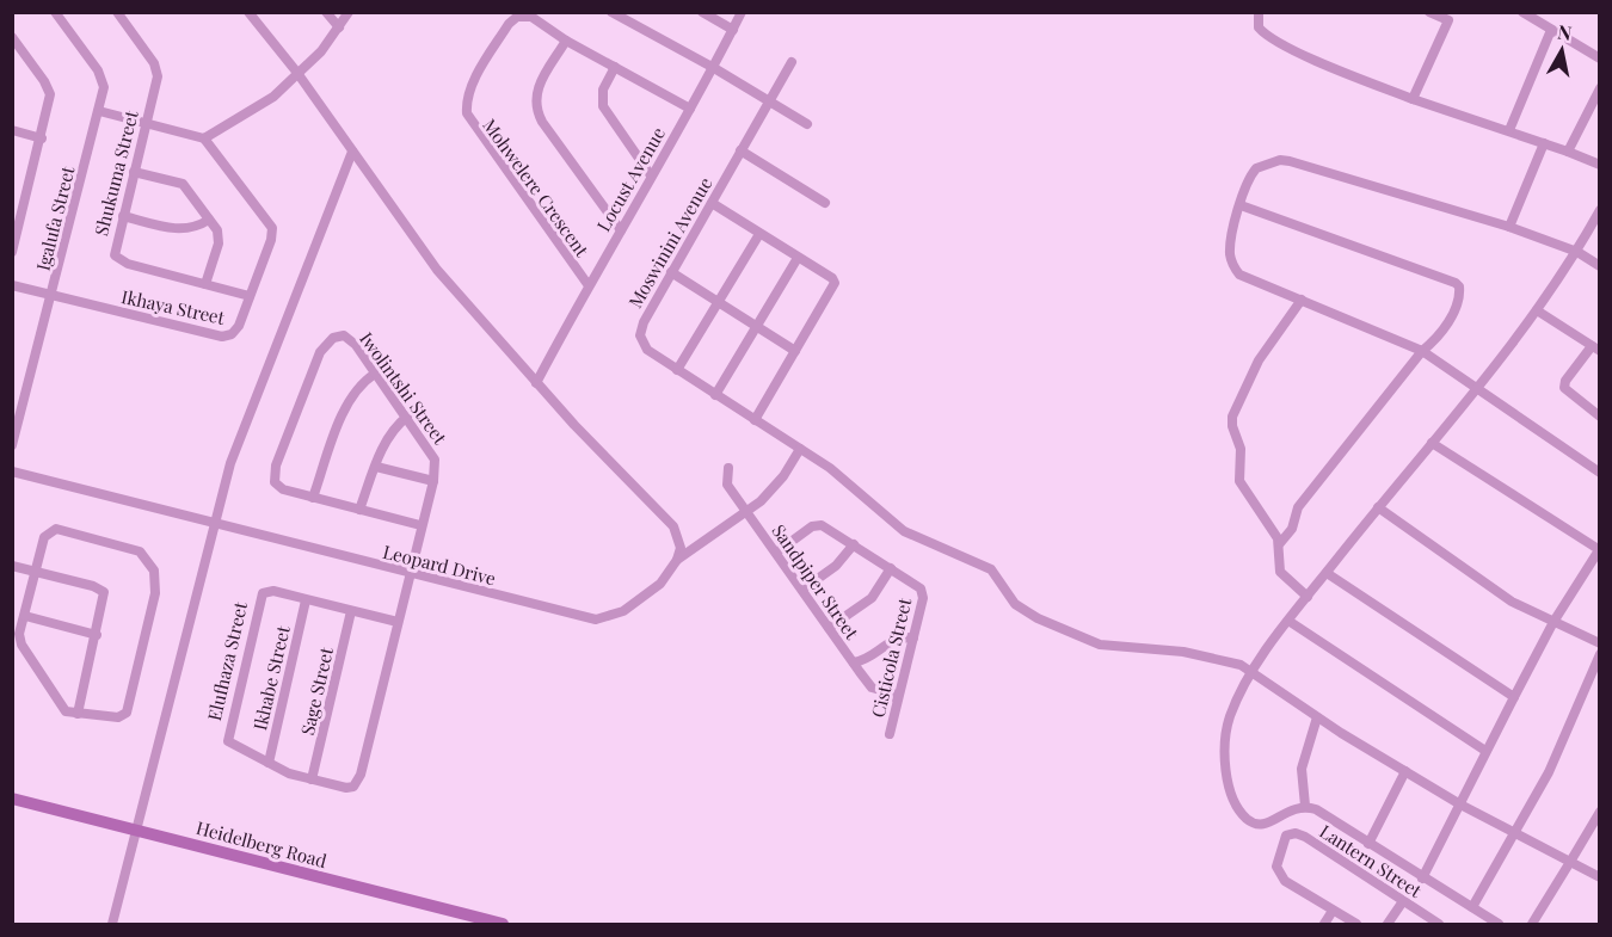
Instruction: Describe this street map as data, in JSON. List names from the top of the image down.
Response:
{
  "streets": {
    "main road": ["Heidelberg Road"],
    "street": [
      "Shukuma Street",
      "Locust Avenue",
      "Mohwelere Crescent",
      "Igalufa Street",
      "Moswinini Avenue",
      "Ikhaya Street",
      "Iwolintshi Street",
      "Leopard Drive",
      "Sandpiper Street",
      "Cisticola Street",
      "Elufhaza Street",
      "Ikhabe Street",
      "Sage Street",
      "Lantern Street"
    ]
  },
  "crossings": [
    ["Shukuma Street", "Ikhaya Street"],
    ["Locust Avenue", "Mohwelere Crescent"],
    ["Igalufa Street", "Ikhaya Street"],
    ["Moswinini Avenue", "Leopard Drive"],
    ["Iwolintshi Street", "Leopard Drive"],
    ["Iwolintshi Street", "Elufhaza Street"],
    ["Leopard Drive", "Sandpiper Street"],
    ["Leopard Drive", "Elufhaza Street"],
    ["Sandpiper Street", "Cisticola Street"],
    ["Elufhaza Street", "Ikhabe Street"],
    ["Elufhaza Street", "Sage Street"]
  ],
  "north": "top"
}
